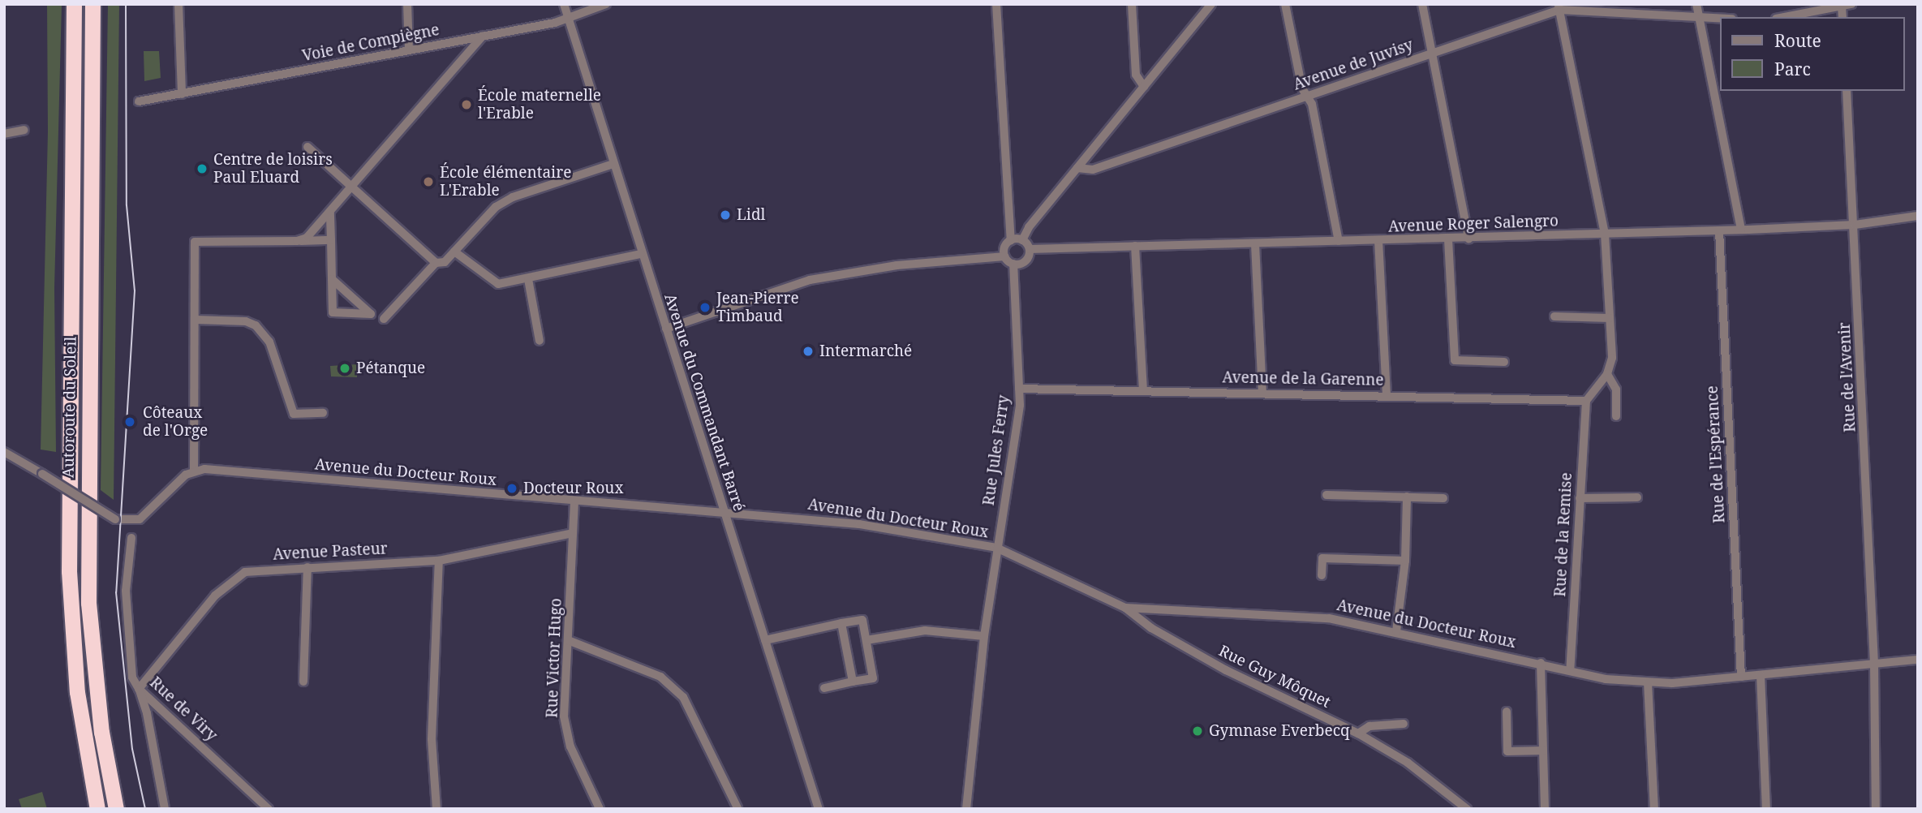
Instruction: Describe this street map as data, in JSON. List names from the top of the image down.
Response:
{
  "streets": {
    "highway": ["Autoroute du Soleil"],
    "street": [
      "Voie de Compiègne",
      "Avenue de Juvisy",
      "Avenue Roger Salengro",
      "Rue de l'Avenir",
      "Avenue de la Garenne",
      "Avenue du Commandant Barré",
      "Rue Jules Ferry",
      "Rue de l'Espérance",
      "Avenue du Docteur Roux",
      "Rue de la Remise",
      "Avenue Pasteur",
      "Rue Victor Hugo",
      "Rue Guy Môquet",
      "Rue de Viry"
    ]
  },
  "crossings": [
    ["Voie de Compiègne", "Avenue du Commandant Barré"],
    ["Avenue Roger Salengro", "Rue de l'Avenir"],
    ["Avenue Roger Salengro", "Rue Jules Ferry"],
    ["Avenue Roger Salengro", "Rue de l'Espérance"],
    ["Rue de l'Avenir", "Avenue du Docteur Roux"],
    ["Avenue de la Garenne", "Rue Jules Ferry"],
    ["Avenue de la Garenne", "Rue de la Remise"],
    ["Avenue du Commandant Barré", "Avenue du Docteur Roux"],
    ["Rue Jules Ferry", "Avenue du Docteur Roux"],
    ["Rue de l'Espérance", "Avenue du Docteur Roux"],
    ["Avenue du Docteur Roux", "Rue de la Remise"],
    ["Avenue du Docteur Roux", "Rue Victor Hugo"],
    ["Avenue du Docteur Roux", "Rue Guy Môquet"],
    ["Avenue Pasteur", "Rue Victor Hugo"],
    ["Avenue Pasteur", "Rue de Viry"]
  ],
  "places": [
    "École maternelle l'Erable",
    "Centre de loisirs Paul Eluard",
    "École élémentaire L'Erable",
    "Lidl",
    "Jean-Pierre Timbaud",
    "Intermarché",
    "Pétanque",
    "Côteaux de l'Orge",
    "Docteur Roux",
    "Gymnase Everbecq"
  ],
  "legend": ["Route", "Parc"]
}
